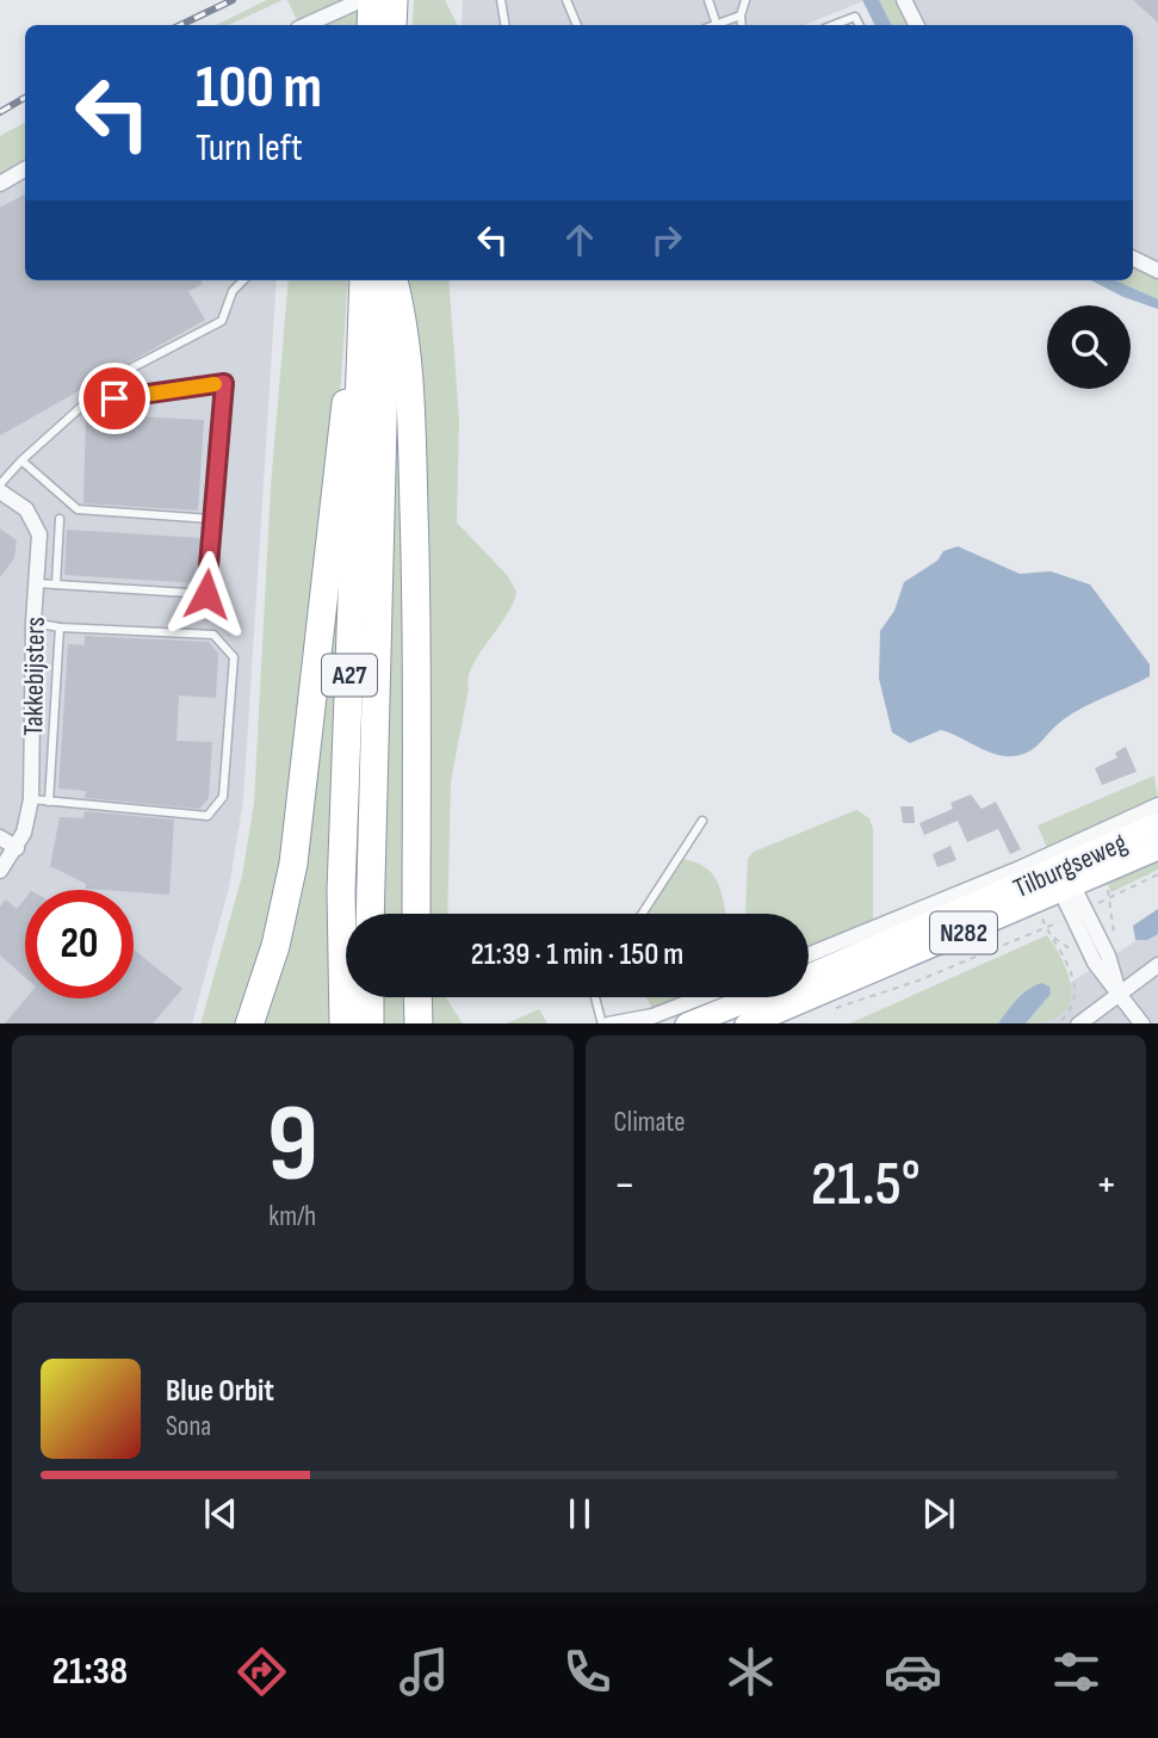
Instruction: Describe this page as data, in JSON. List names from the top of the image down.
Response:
{
  "streets": {
    "highway": ["A27"],
    "main road": ["Tilburgseweg", "N282"],
    "street": ["Takkebijsters"]
  },
  "page": {
    "turn": ["100 m", "Turn left"],
    "limit": "20",
    "trip": "21:39 · 1 min · 150 m",
    "tile": [
      ["9", "km/h"],
      "Climate"
    ],
    "heat": ["−", "21.5°", "+"],
    "song": ["Blue Orbit", "Sona"],
    "tabs": "21:38"
  }
}
